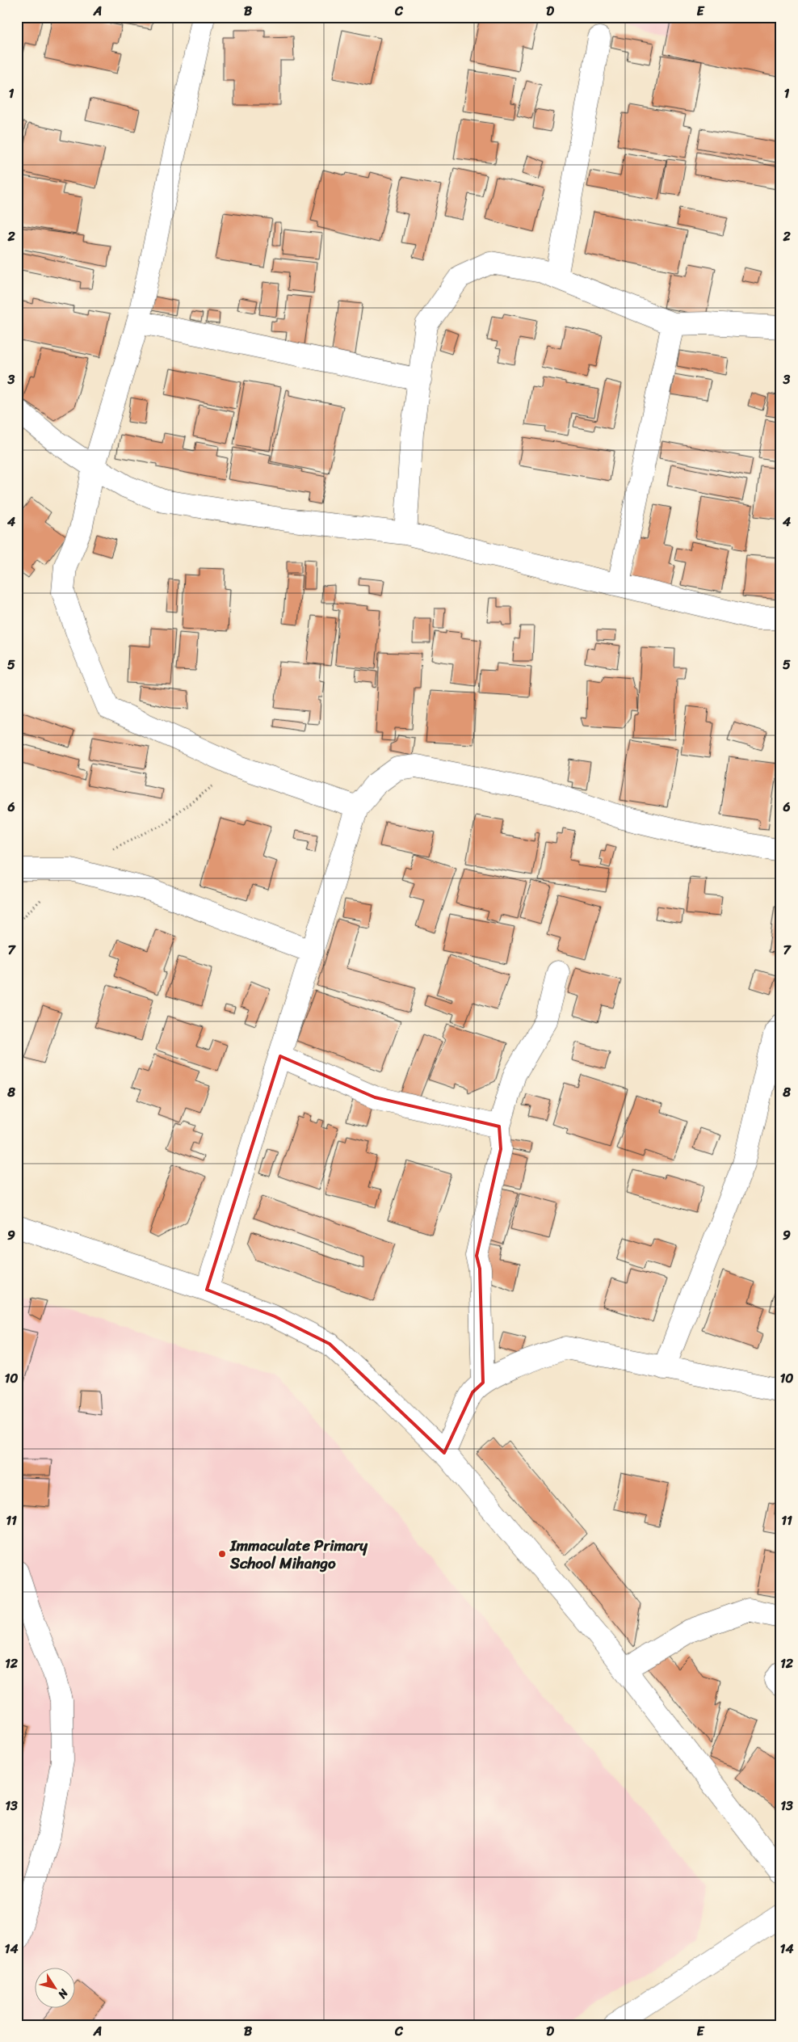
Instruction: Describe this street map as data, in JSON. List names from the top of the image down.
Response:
{
  "places": ["Immaculate Primary School Mihango"],
  "north": "bottom right",
  "grid": {
    "columns": [
      "A",
      "B",
      "C",
      "D",
      "E"
    ],
    "rows": [
      "1",
      "2",
      "3",
      "4",
      "5",
      "6",
      "7",
      "8",
      "9",
      "10",
      "11",
      "12",
      "13",
      "14"
    ]
  }
}
